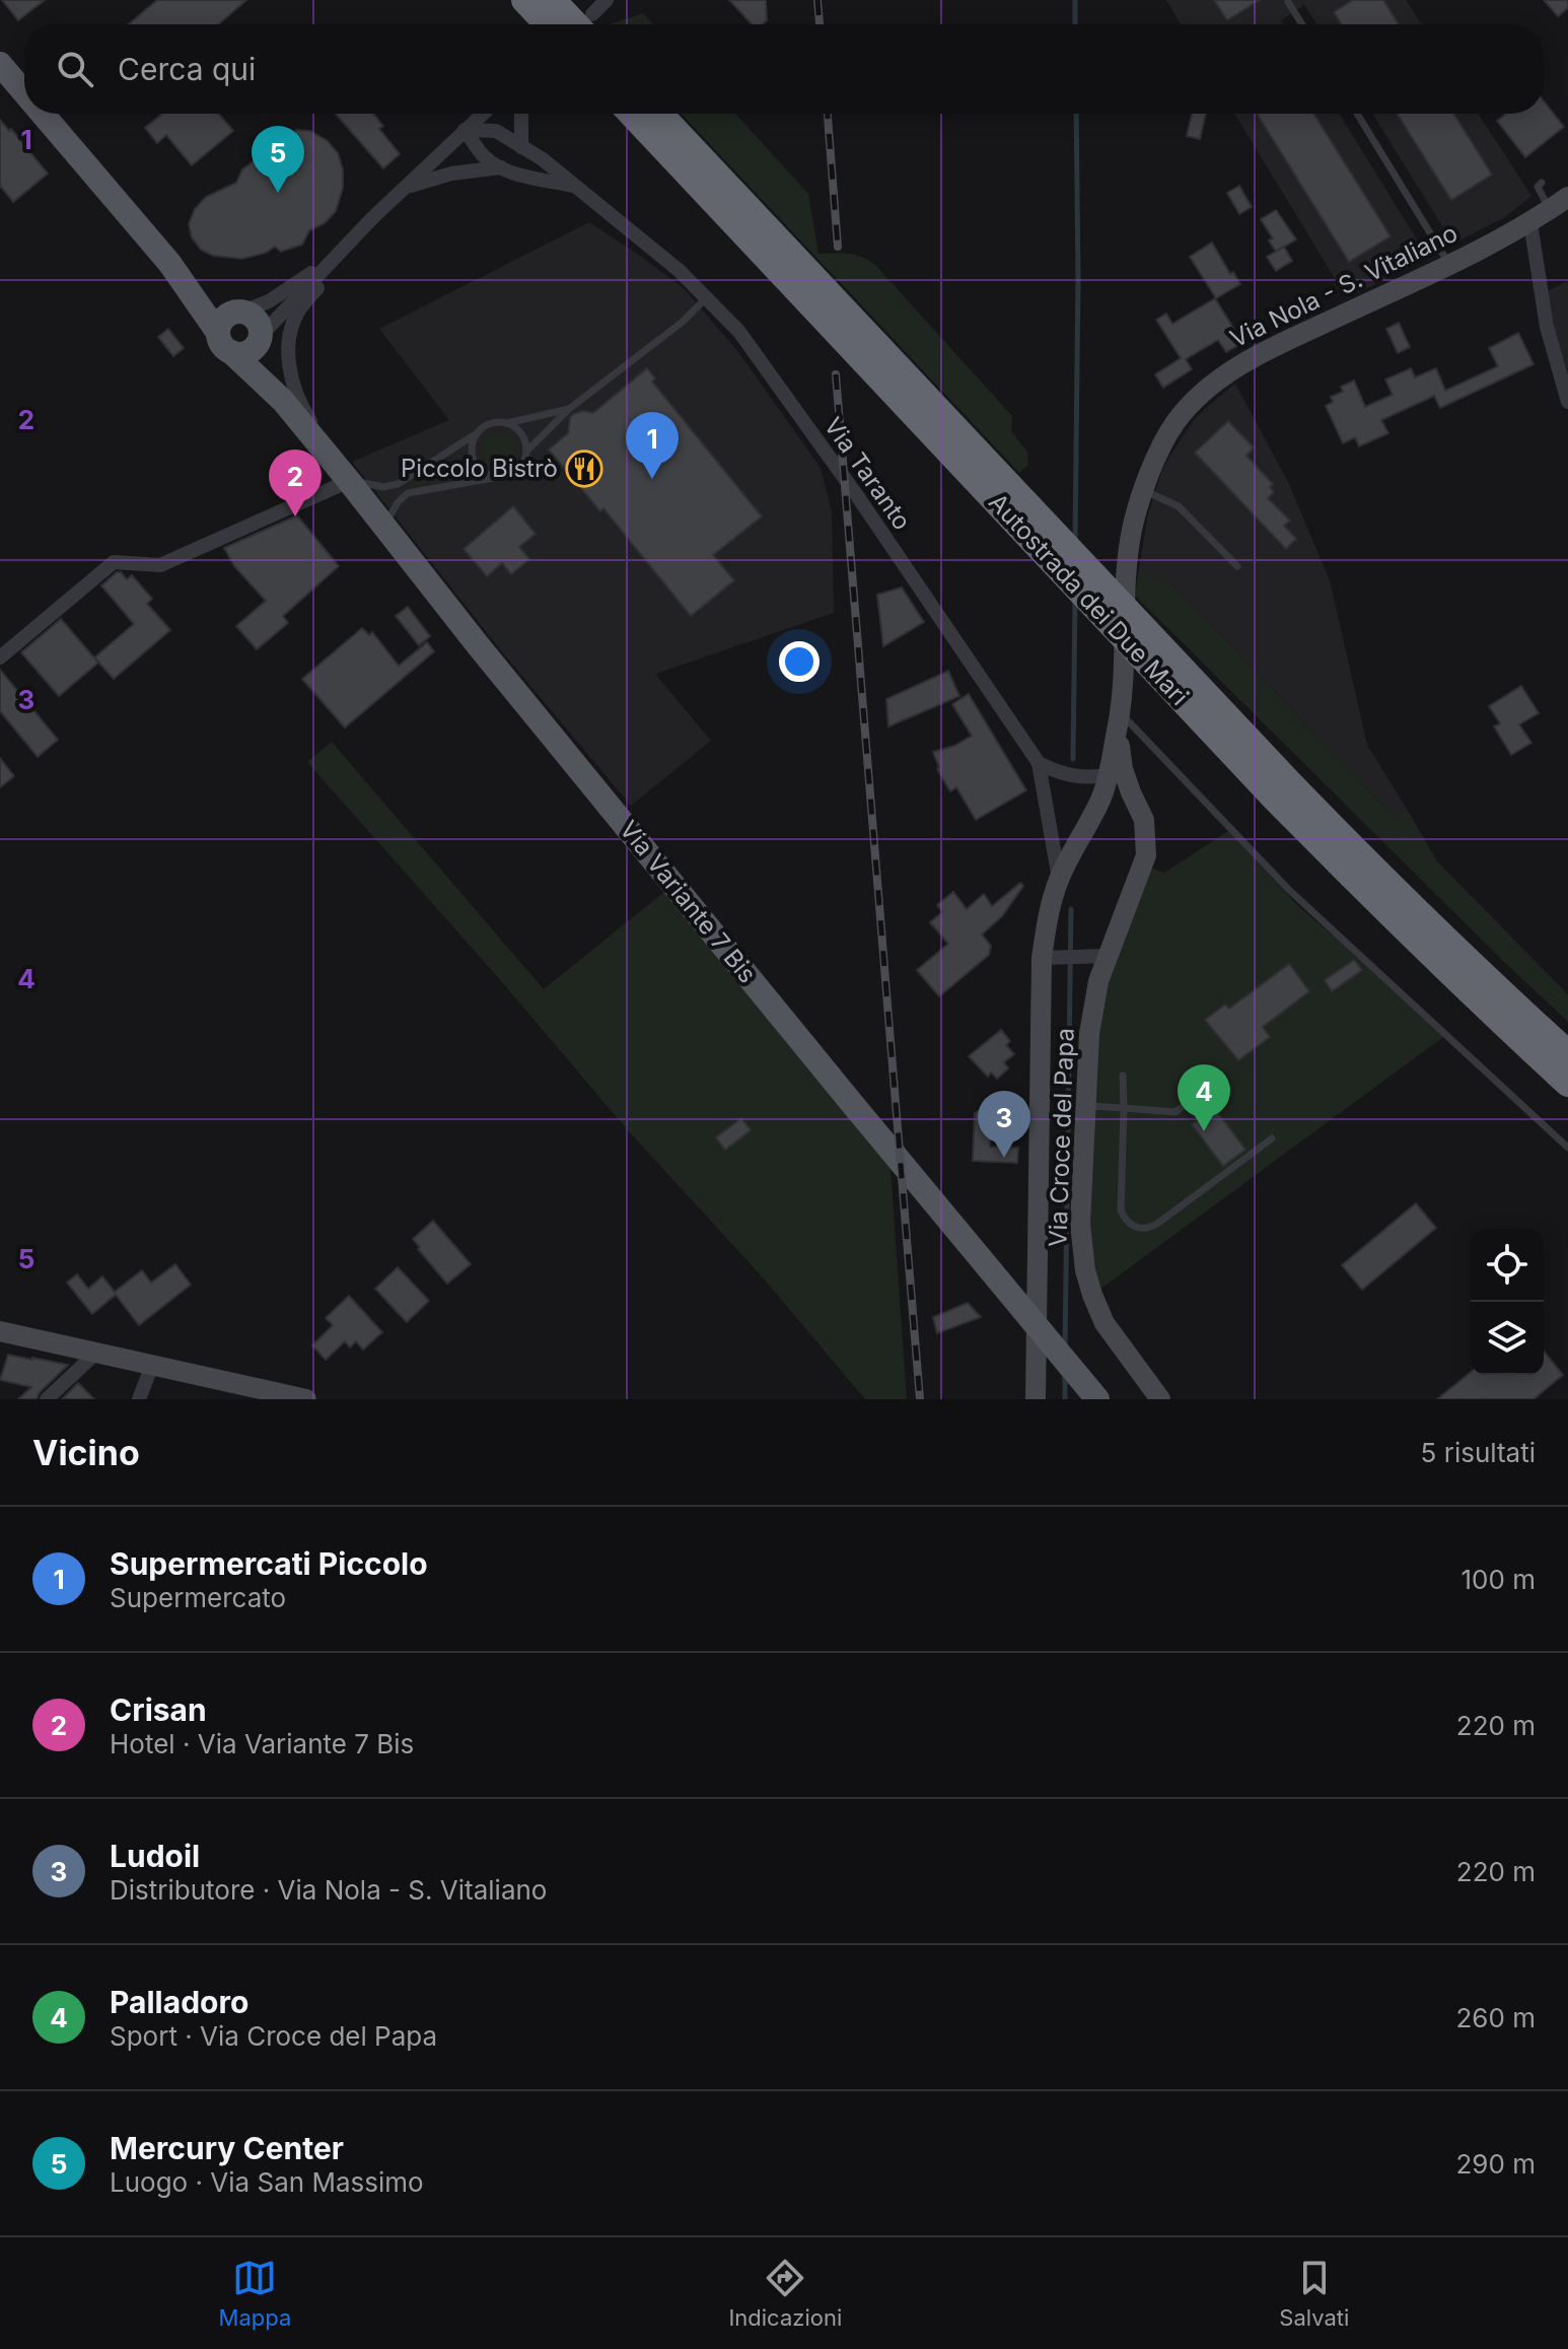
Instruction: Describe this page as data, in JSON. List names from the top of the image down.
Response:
{
  "streets": {
    "highway": ["Autostrada dei Due Mari"],
    "main road": ["Via Nola - S. Vitaliano", "Via Variante 7 Bis", "Via Croce del Papa"],
    "street": ["Via Taranto"]
  },
  "crossings": [
    ["Via Nola - S. Vitaliano", "Via Croce del Papa"]
  ],
  "places": {
    "restaurant": ["Piccolo Bistrò"]
  },
  "page": {
    "search": "Cerca qui",
    "pins": [
      "5",
      "1",
      "2",
      "4",
      "3"
    ],
    "heading": ["Vicino", "5 risultati"],
    "list": [
      {
        "mark": "1",
        "name": "Supermercati Piccolo",
        "note": "Supermercato",
        "value": "100 m"
      },
      {
        "mark": "2",
        "name": "Crisan",
        "note": "Hotel · Via Variante 7 Bis",
        "value": "220 m"
      },
      {
        "mark": "3",
        "name": "Ludoil",
        "note": "Distributore · Via Nola - S. Vitaliano",
        "value": "220 m"
      },
      {
        "mark": "4",
        "name": "Palladoro",
        "note": "Sport · Via Croce del Papa",
        "value": "260 m"
      },
      {
        "mark": "5",
        "name": "Mercury Center",
        "note": "Luogo · Via San Massimo",
        "value": "290 m"
      }
    ],
    "nav": ["Mappa", "Indicazioni", "Salvati"]
  },
  "grid": {
    "rows": [
      "1",
      "2",
      "3",
      "4",
      "5"
    ]
  }
}
